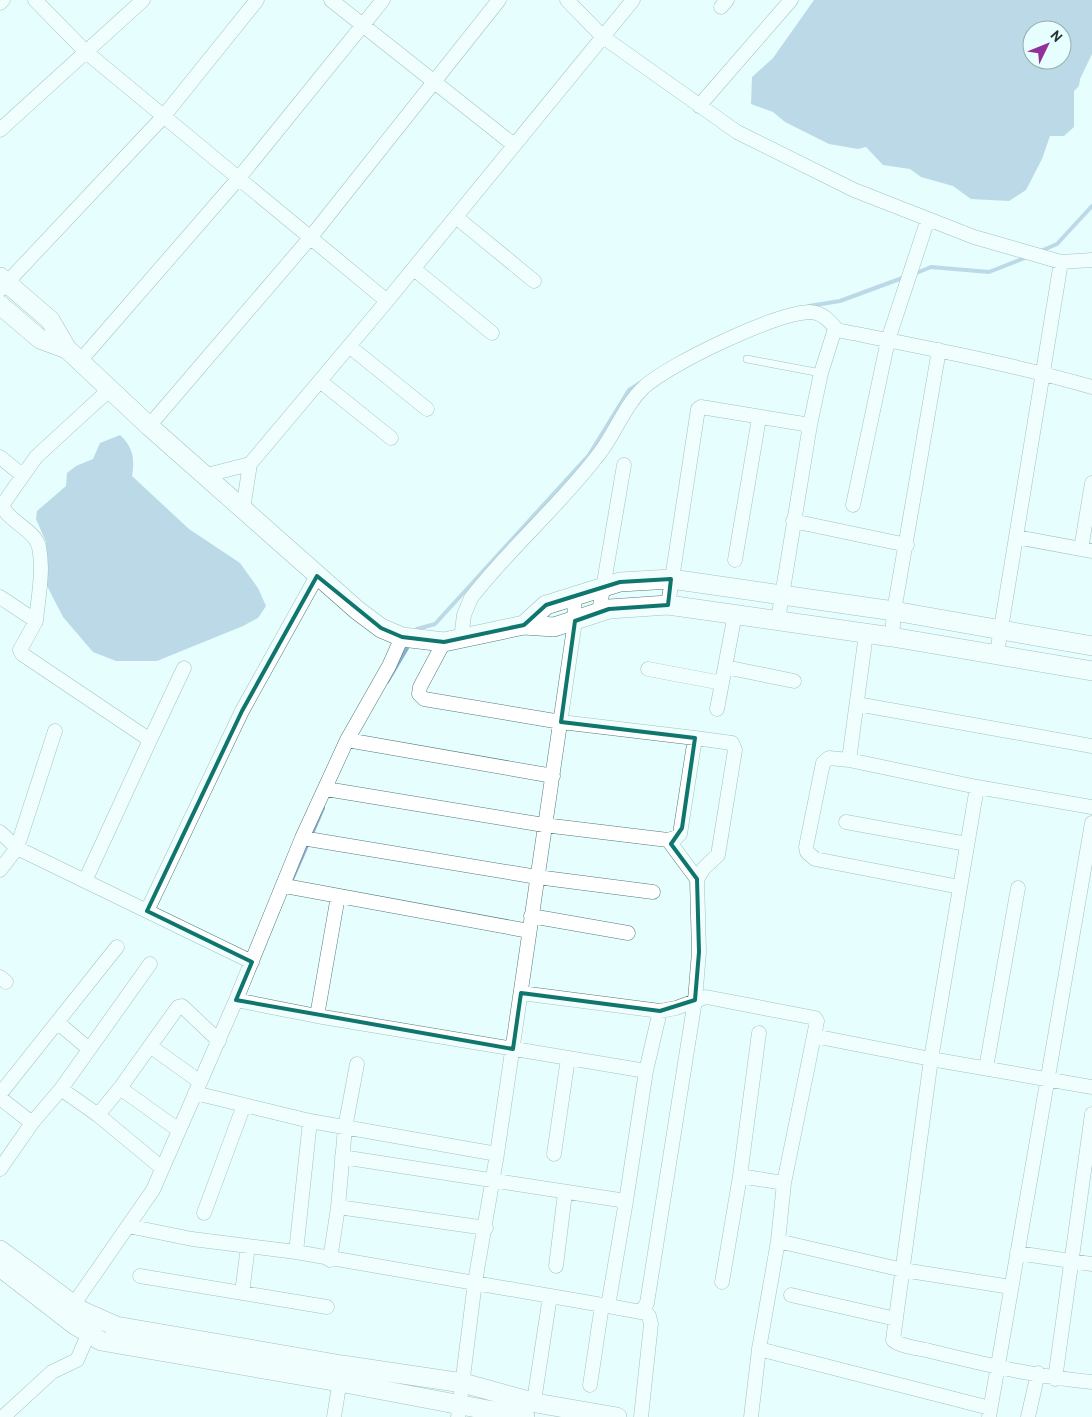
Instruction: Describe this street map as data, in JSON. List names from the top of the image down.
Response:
{
  "north": "top right"
}
